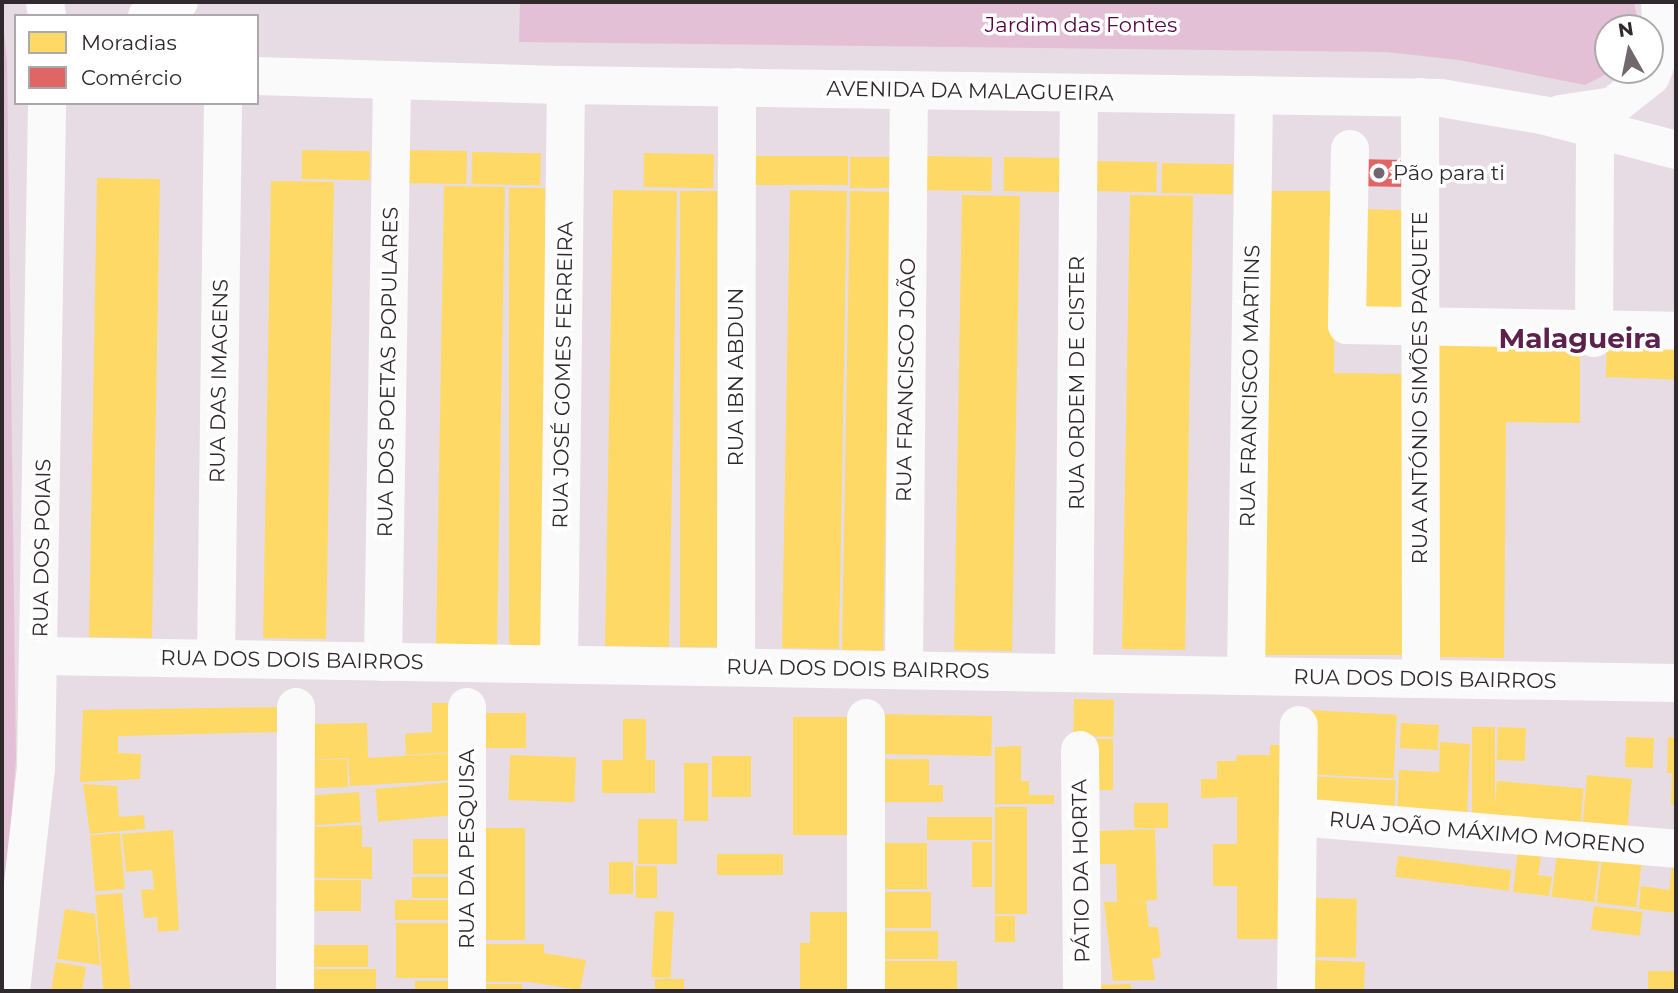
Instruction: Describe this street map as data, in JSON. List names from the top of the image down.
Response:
{
  "streets": {
    "street": [
      "AVENIDA DA MALAGUEIRA",
      "RUA DOS POETAS POPULARES",
      "RUA JOSÉ GOMES FERREIRA",
      "RUA IBN ABDUN",
      "RUA FRANCISCO JOÃO",
      "RUA DAS IMAGENS",
      "RUA ORDEM DE CISTER",
      "RUA FRANCISCO MARTINS",
      "RUA ANTÓNIO SIMÕES PAQUETE",
      "RUA DOS POIAIS",
      "RUA DOS DOIS BAIRROS",
      "RUA JOÃO MÁXIMO MORENO",
      "RUA DA PESQUISA",
      "PÁTIO DA HORTA"
    ]
  },
  "crossings": [
    ["AVENIDA DA MALAGUEIRA", "RUA DOS POETAS POPULARES"],
    ["AVENIDA DA MALAGUEIRA", "RUA JOSÉ GOMES FERREIRA"],
    ["AVENIDA DA MALAGUEIRA", "RUA IBN ABDUN"],
    ["AVENIDA DA MALAGUEIRA", "RUA FRANCISCO JOÃO"],
    ["AVENIDA DA MALAGUEIRA", "RUA ORDEM DE CISTER"],
    ["AVENIDA DA MALAGUEIRA", "RUA FRANCISCO MARTINS"],
    ["AVENIDA DA MALAGUEIRA", "RUA ANTÓNIO SIMÕES PAQUETE"],
    ["RUA DOS POETAS POPULARES", "RUA DOS DOIS BAIRROS"],
    ["RUA JOSÉ GOMES FERREIRA", "RUA DOS DOIS BAIRROS"],
    ["RUA IBN ABDUN", "RUA DOS DOIS BAIRROS"],
    ["RUA FRANCISCO JOÃO", "RUA DOS DOIS BAIRROS"],
    ["RUA DAS IMAGENS", "RUA DOS DOIS BAIRROS"],
    ["RUA ORDEM DE CISTER", "RUA DOS DOIS BAIRROS"],
    ["RUA FRANCISCO MARTINS", "RUA DOS DOIS BAIRROS"],
    ["RUA ANTÓNIO SIMÕES PAQUETE", "RUA DOS DOIS BAIRROS"],
    ["RUA DOS POIAIS", "RUA DOS DOIS BAIRROS"]
  ],
  "districts": ["Malagueira"],
  "parks": ["Jardim das Fontes"],
  "places": ["Pão para ti"],
  "legend": ["Moradias", "Comércio"],
  "north": "top"
}
